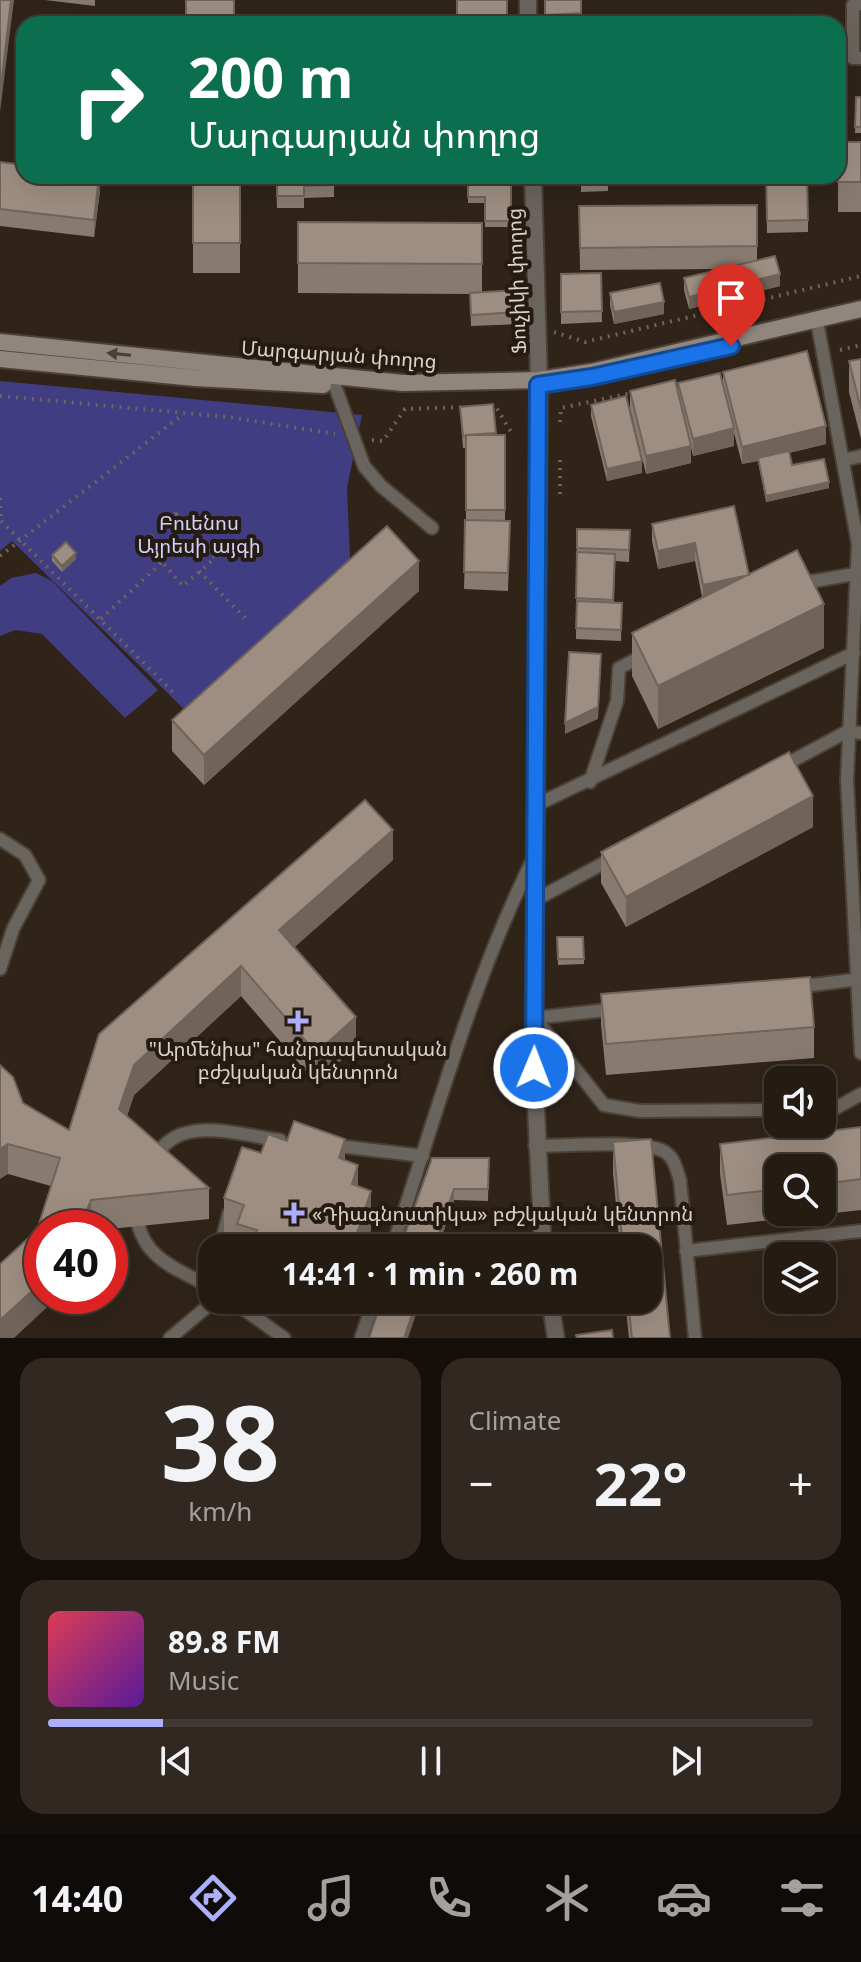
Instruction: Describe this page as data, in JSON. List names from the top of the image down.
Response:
{
  "streets": {
    "main road": ["Մարգարյան փողոց"],
    "street": ["Ֆուչիկի փողոց"]
  },
  "crossings": [
    ["Ֆուչիկի փողոց", "Մարգարյան փողոց"]
  ],
  "parks": ["Բուենոս Այրեսի այգի"],
  "places": {
    "health": ["\"Արմենիա\" հանրապետական բժշկական կենտրոն", "«Դիագնոստիկա» բժշկական կենտրոն"]
  },
  "page": {
    "turn": ["200 m", "Մարգարյան փողոց"],
    "limit": "40",
    "trip": "14:41 · 1 min · 260 m",
    "tile": [
      ["38", "km/h"],
      "Climate"
    ],
    "heat": ["−", "22°", "+"],
    "song": ["89.8 FM", "Music"],
    "tabs": "14:40"
  }
}
